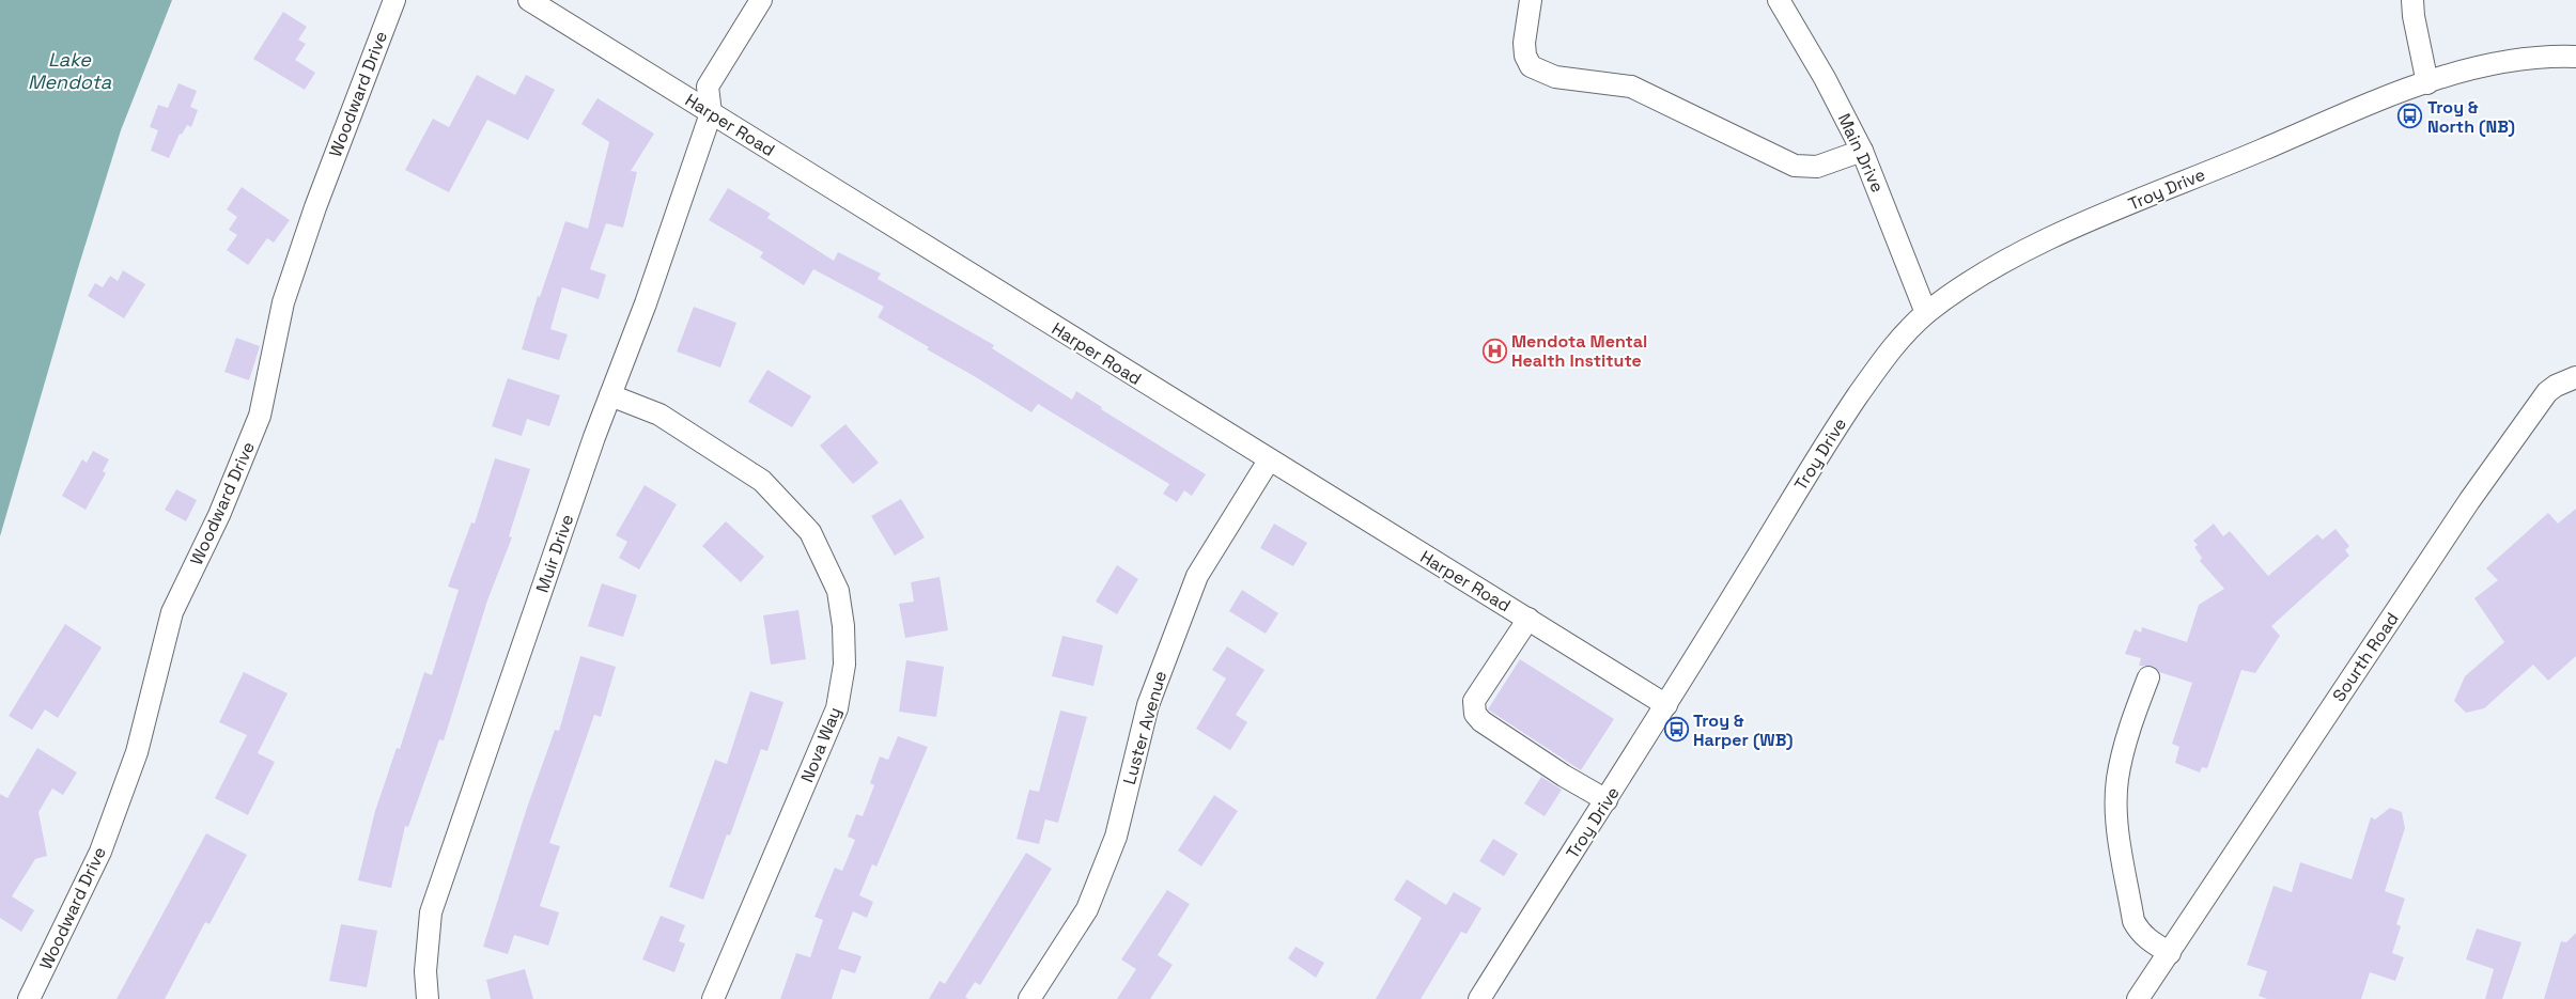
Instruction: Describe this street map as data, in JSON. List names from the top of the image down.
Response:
{
  "streets": {
    "street": [
      "Woodward Drive",
      "Harper Road",
      "Main Drive",
      "Troy Drive",
      "Muir Drive",
      "Sourth Road",
      "Luster Avenue",
      "Nova Way"
    ]
  },
  "crossings": [
    ["Harper Road", "Troy Drive"],
    ["Harper Road", "Muir Drive"],
    ["Harper Road", "Luster Avenue"],
    ["Main Drive", "Troy Drive"],
    ["Muir Drive", "Nova Way"]
  ],
  "water": ["Lake Mendota"],
  "places": {
    "bus stop": ["Troy & North (NB)", "Troy & Harper (WB)"],
    "hospital": ["Mendota Mental Health Institute"]
  }
}
